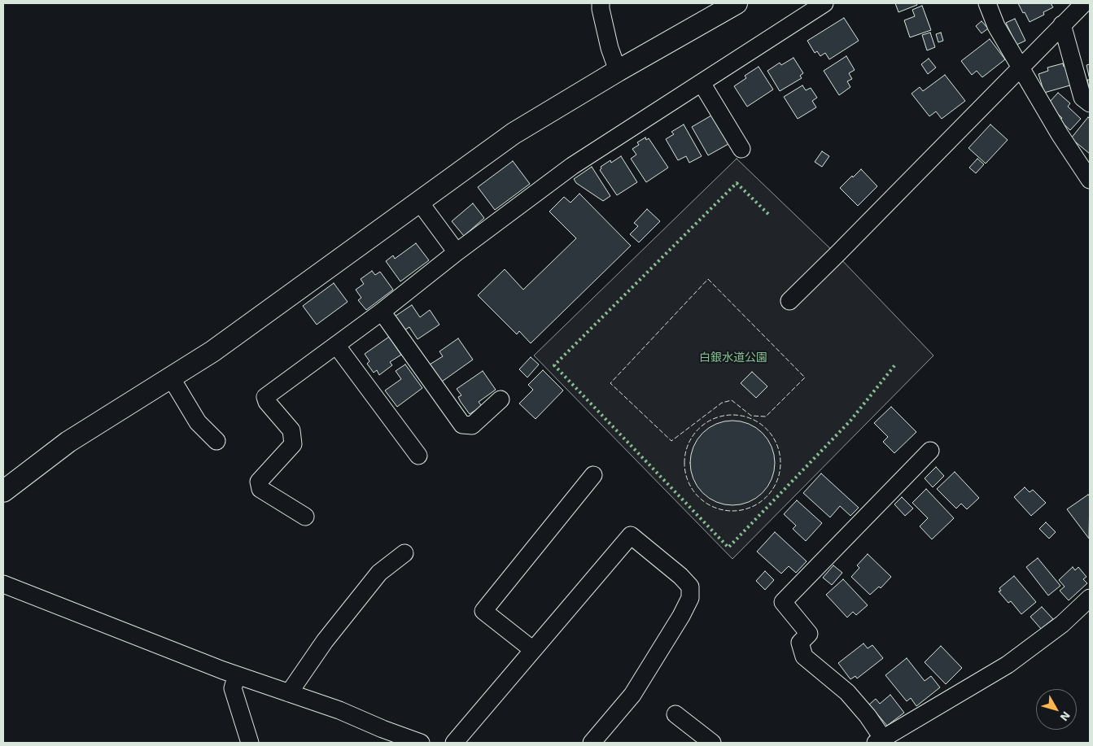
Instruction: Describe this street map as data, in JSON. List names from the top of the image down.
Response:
{
  "parks": ["白銀水道公園"],
  "north": "bottom right"
}
